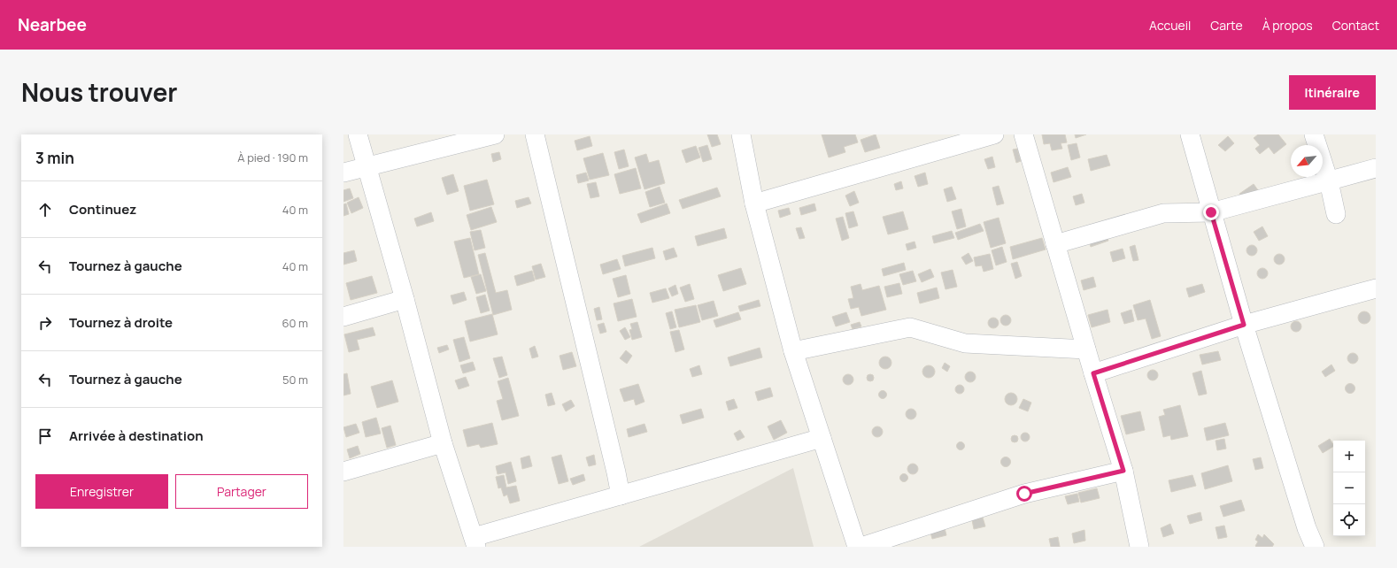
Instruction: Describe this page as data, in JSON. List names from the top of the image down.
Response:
{
  "north": "bottom left",
  "page": {
    "header": "Nearbee",
    "nav": [
      "Accueil",
      "Carte",
      "À propos",
      "Contact"
    ],
    "title": "Nous trouver",
    "buttons": [
      "Itinéraire",
      ["Enregistrer", "Partager"]
    ],
    "heading": ["3 min", "À pied · 190 m"],
    "list": [
      ["Continuez", "40 m"],
      ["Tournez à gauche", "40 m"],
      ["Tournez à droite", "60 m"],
      ["Tournez à gauche", "50 m"],
      "Arrivée à destination"
    ],
    "map_buttons": ["+", "−"]
  }
}
